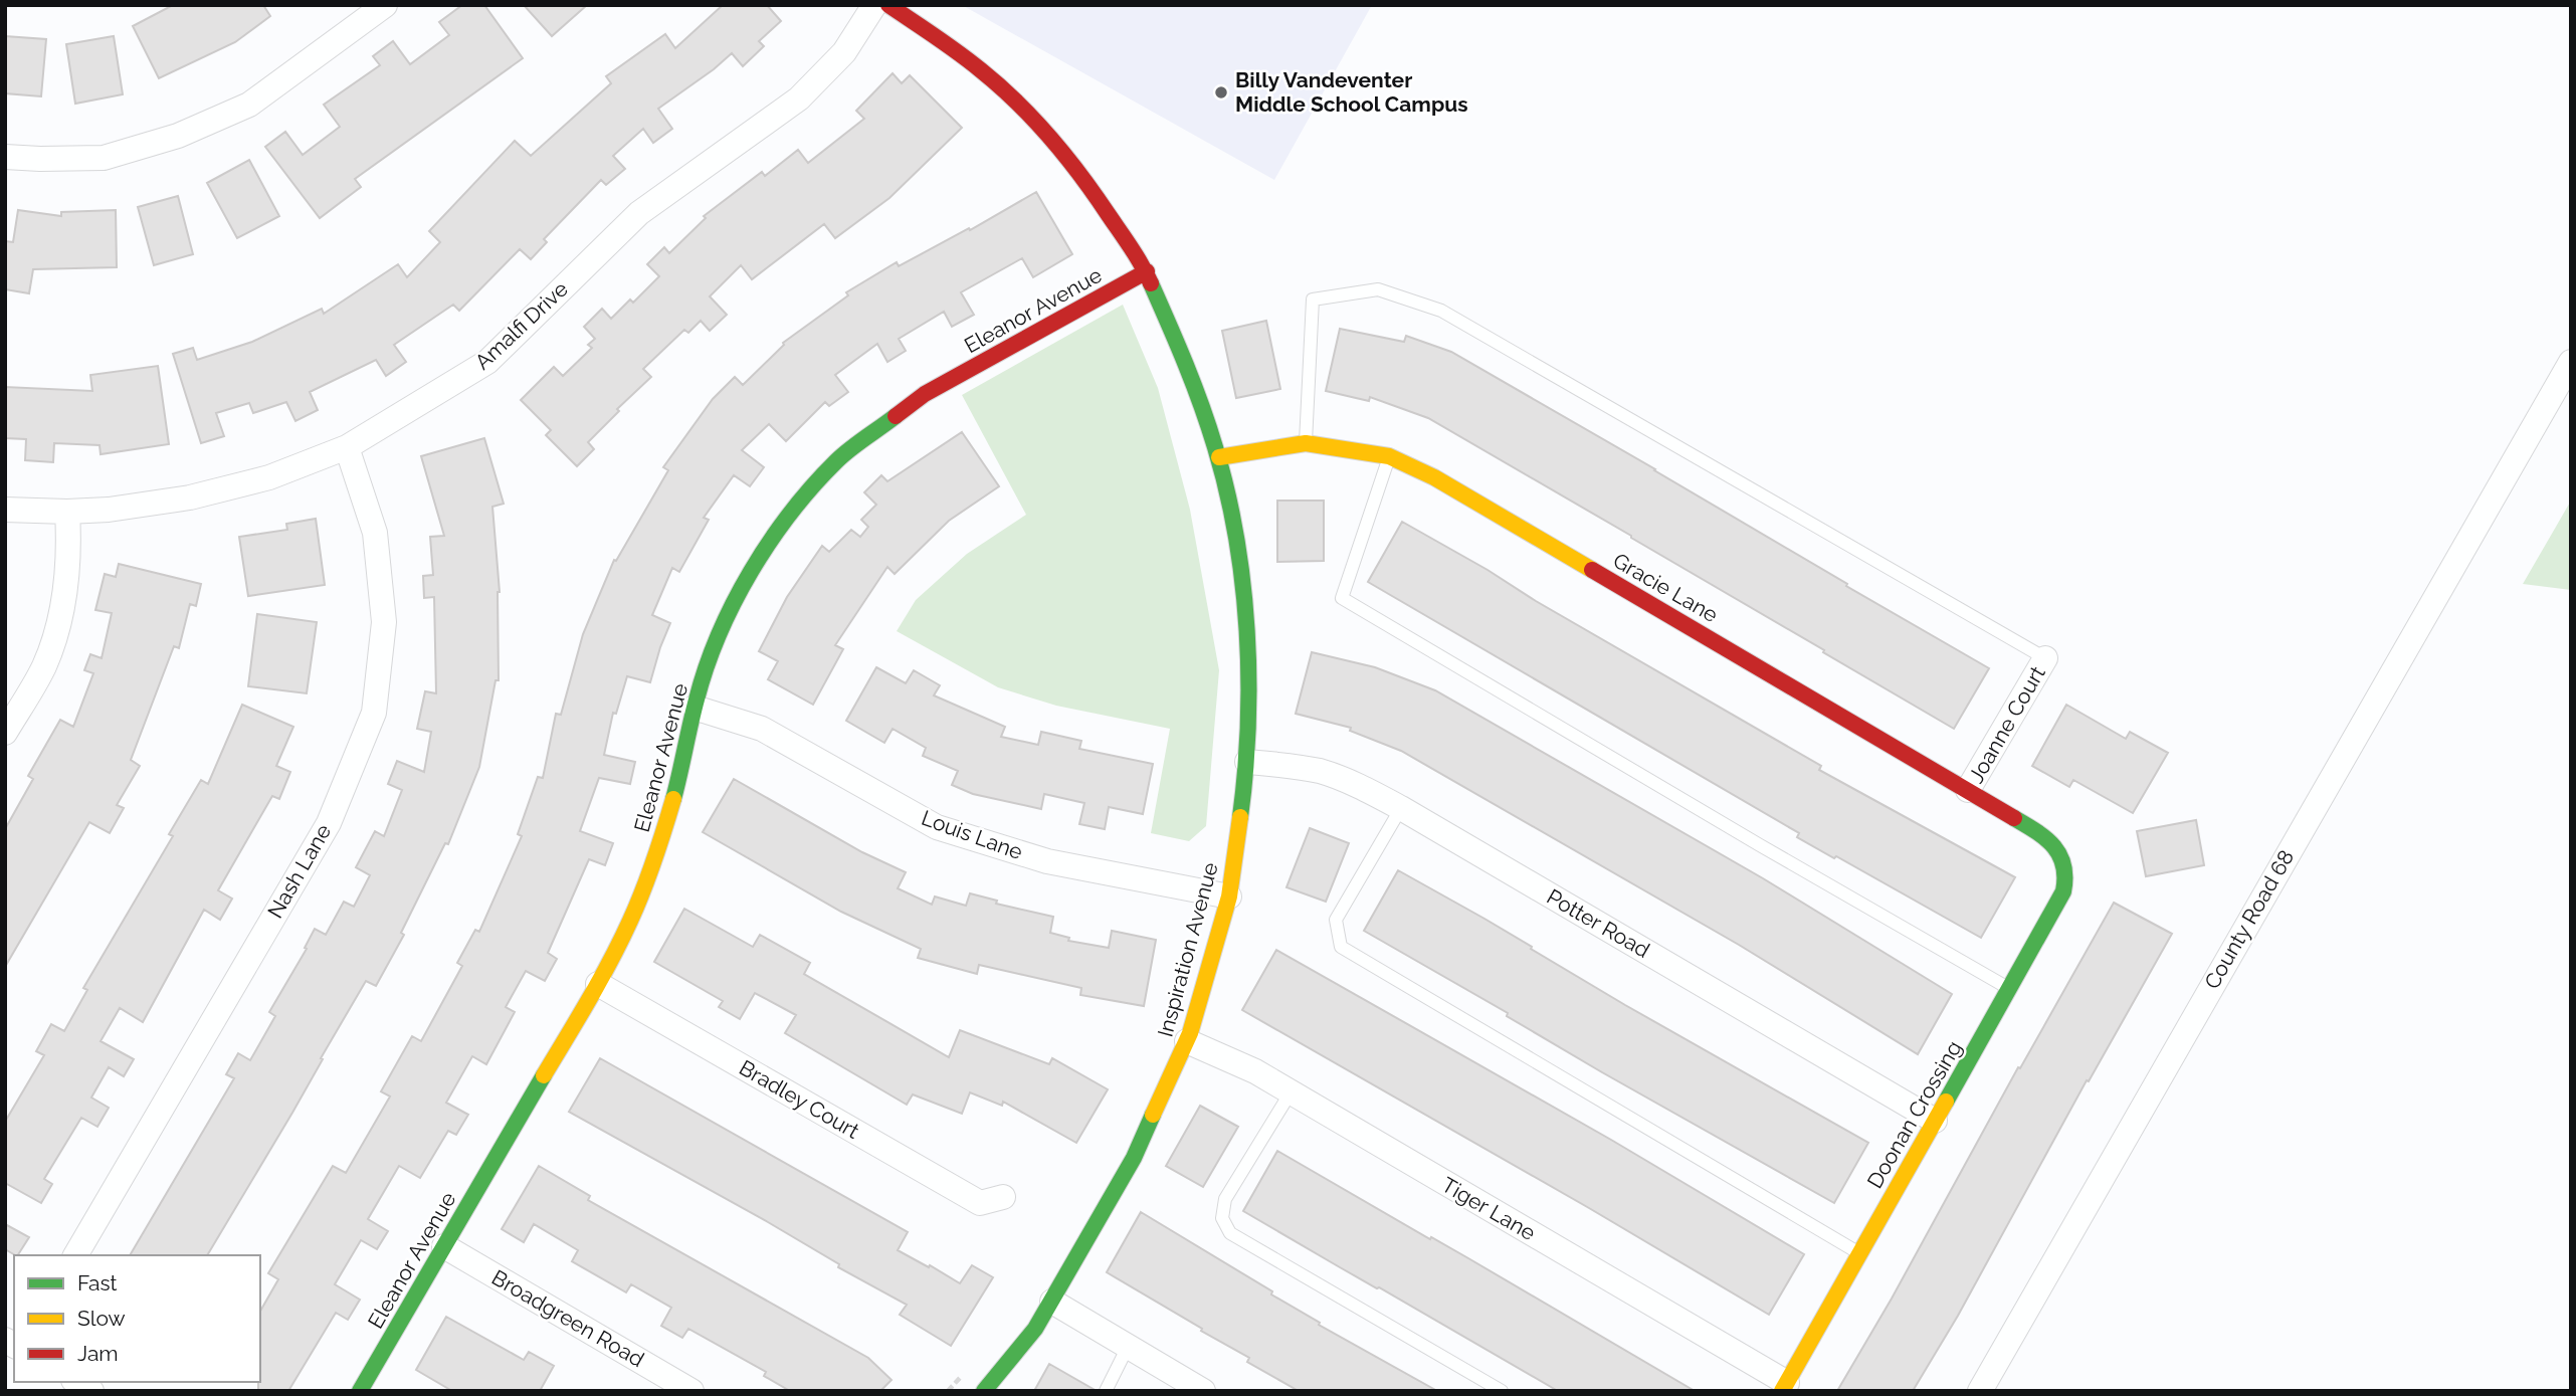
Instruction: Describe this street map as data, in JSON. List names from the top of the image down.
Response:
{
  "streets": {
    "street": [
      "Eleanor Avenue",
      "Amalfi Drive",
      "Gracie Lane",
      "Joanne Court",
      "Louis Lane",
      "Nash Lane",
      "County Road 68",
      "Potter Road",
      "Inspiration Avenue",
      "Bradley Court",
      "Doonan Crossing",
      "Tiger Lane",
      "Broadgreen Road"
    ]
  },
  "crossings": [
    ["Eleanor Avenue", "Louis Lane"],
    ["Eleanor Avenue", "Inspiration Avenue"],
    ["Eleanor Avenue", "Bradley Court"],
    ["Eleanor Avenue", "Broadgreen Road"],
    ["Amalfi Drive", "Nash Lane"],
    ["Gracie Lane", "Joanne Court"],
    ["Gracie Lane", "Inspiration Avenue"],
    ["Gracie Lane", "Doonan Crossing"],
    ["Louis Lane", "Inspiration Avenue"],
    ["Potter Road", "Inspiration Avenue"],
    ["Potter Road", "Doonan Crossing"],
    ["Inspiration Avenue", "Tiger Lane"],
    ["Doonan Crossing", "Tiger Lane"]
  ],
  "places": ["Billy Vandeventer Middle School Campus"],
  "legend": ["Fast", "Slow", "Jam"]
}
